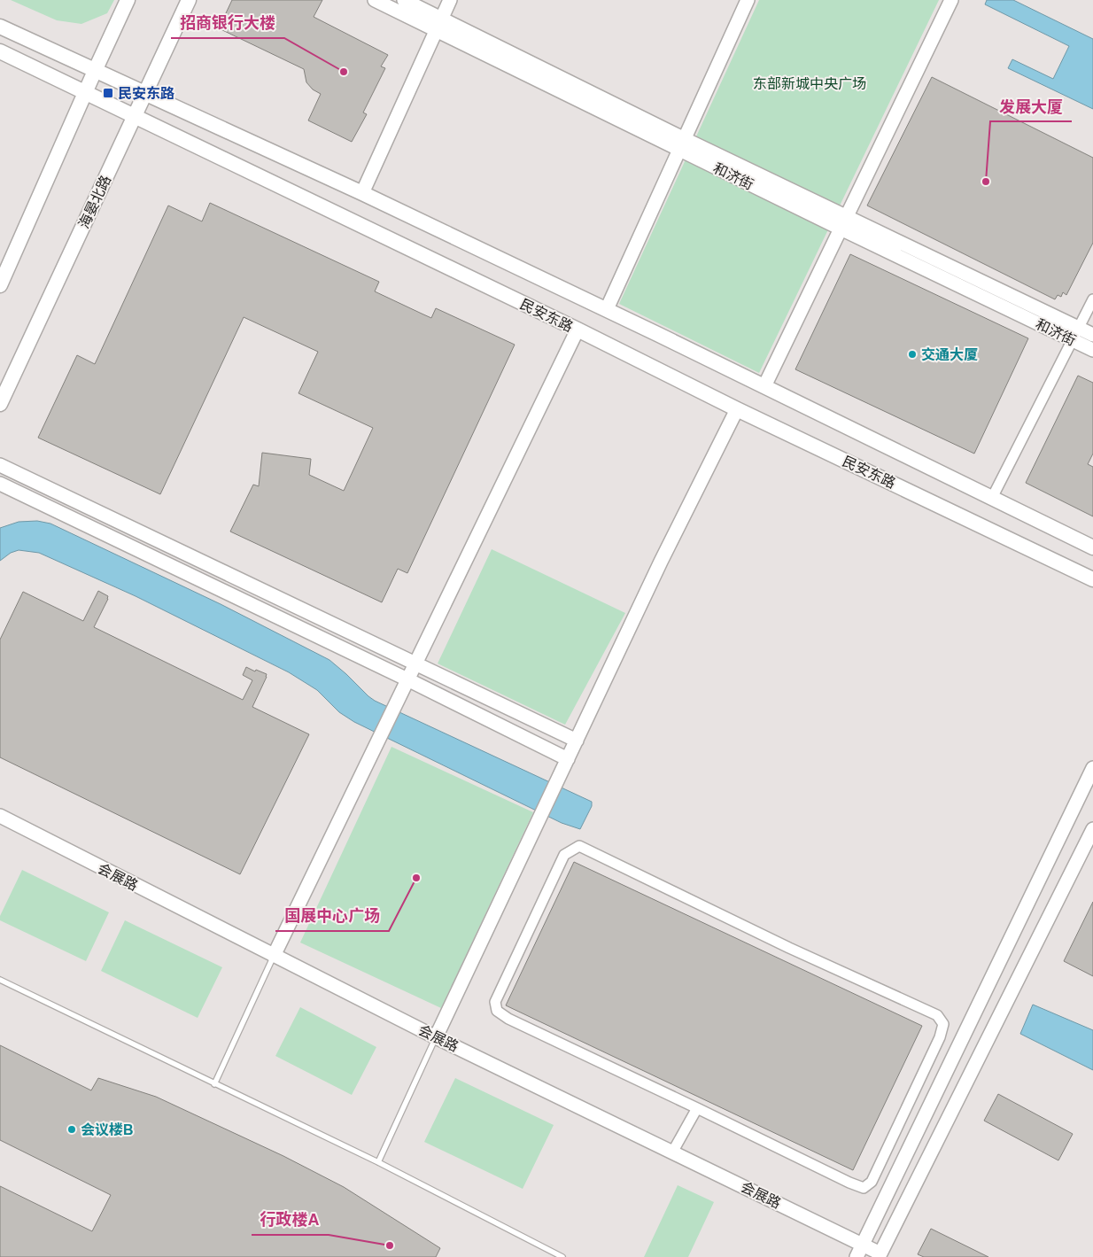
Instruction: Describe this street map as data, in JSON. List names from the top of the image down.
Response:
{
  "streets": {
    "main road": ["海晏北路", "民安东路"],
    "street": ["和济街", "会展路"]
  },
  "crossings": [
    ["海晏北路", "民安东路"]
  ],
  "parks": ["东部新城中央广场"],
  "places": {
    "other": [
      "招商银行大楼",
      "发展大厦",
      "交通大厦",
      "国展中心广场",
      "会议楼B",
      "行政楼A"
    ],
    "transit": ["民安东路"]
  }
}
